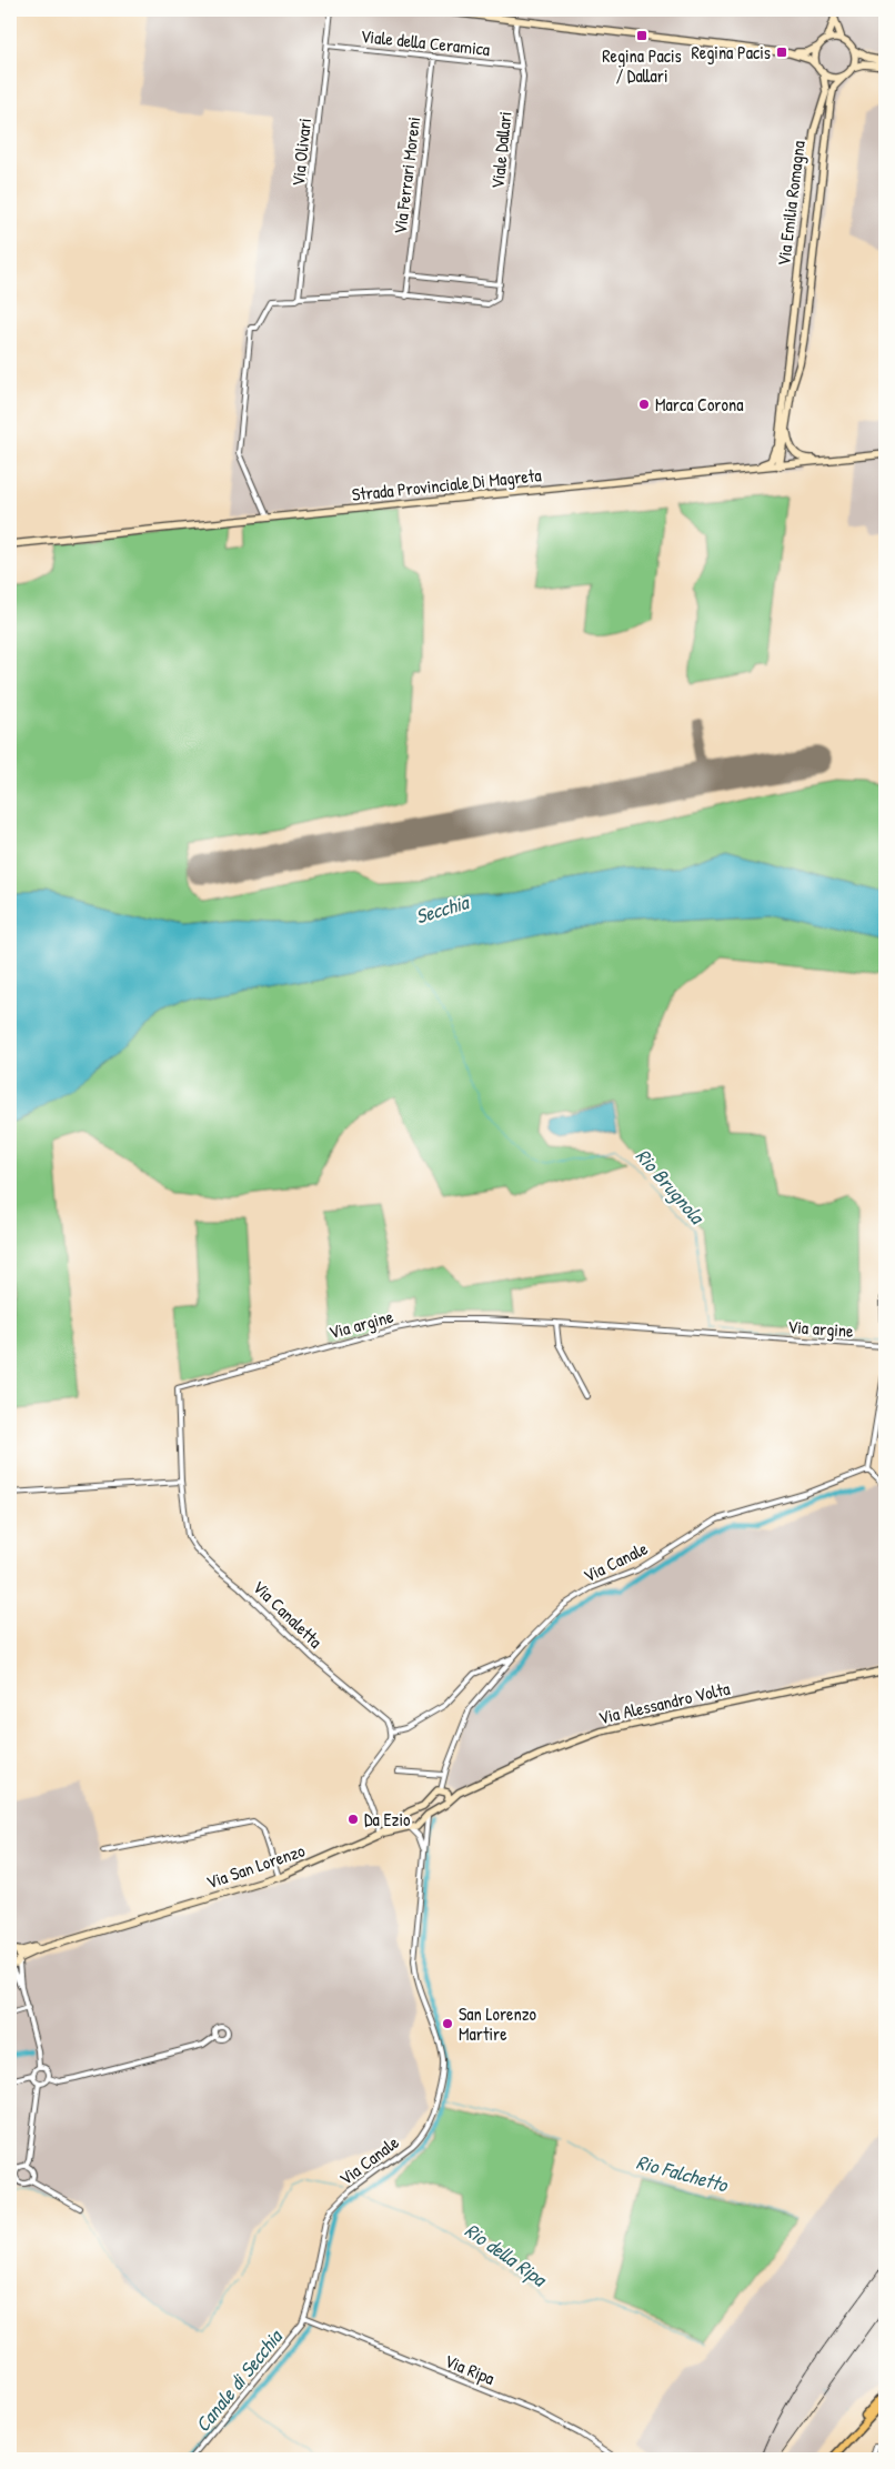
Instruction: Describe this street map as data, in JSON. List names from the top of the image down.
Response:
{
  "streets": {
    "main road": [
      "Via Emilia Romagna",
      "Strada Provinciale Di Magreta",
      "Via Alessandro Volta",
      "Via San Lorenzo"
    ],
    "street": [
      "Viale della Ceramica",
      "Viale Dallari",
      "Via Olivari",
      "Via Ferrari Moreni",
      "Via argine",
      "Via Canale",
      "Via Canaletta",
      "Via Ripa"
    ]
  },
  "crossings": [
    ["Viale della Ceramica", "Viale Dallari"],
    ["Viale della Ceramica", "Via Olivari"],
    ["Viale della Ceramica", "Via Ferrari Moreni"],
    ["Via Emilia Romagna", "Strada Provinciale Di Magreta"],
    ["Via argine", "Via Canaletta"],
    ["Via Canale", "Via Ripa"]
  ],
  "water": [
    "Secchia",
    "Rio Brugnola",
    "Rio Falchetto",
    "Rio della Ripa",
    "Canale di Secchia"
  ],
  "places": {
    "transit": ["Regina Pacis / Dallari", "Regina Pacis"],
    "other": ["Marca Corona", "Da Ezio", "San Lorenzo Martire"]
  }
}
